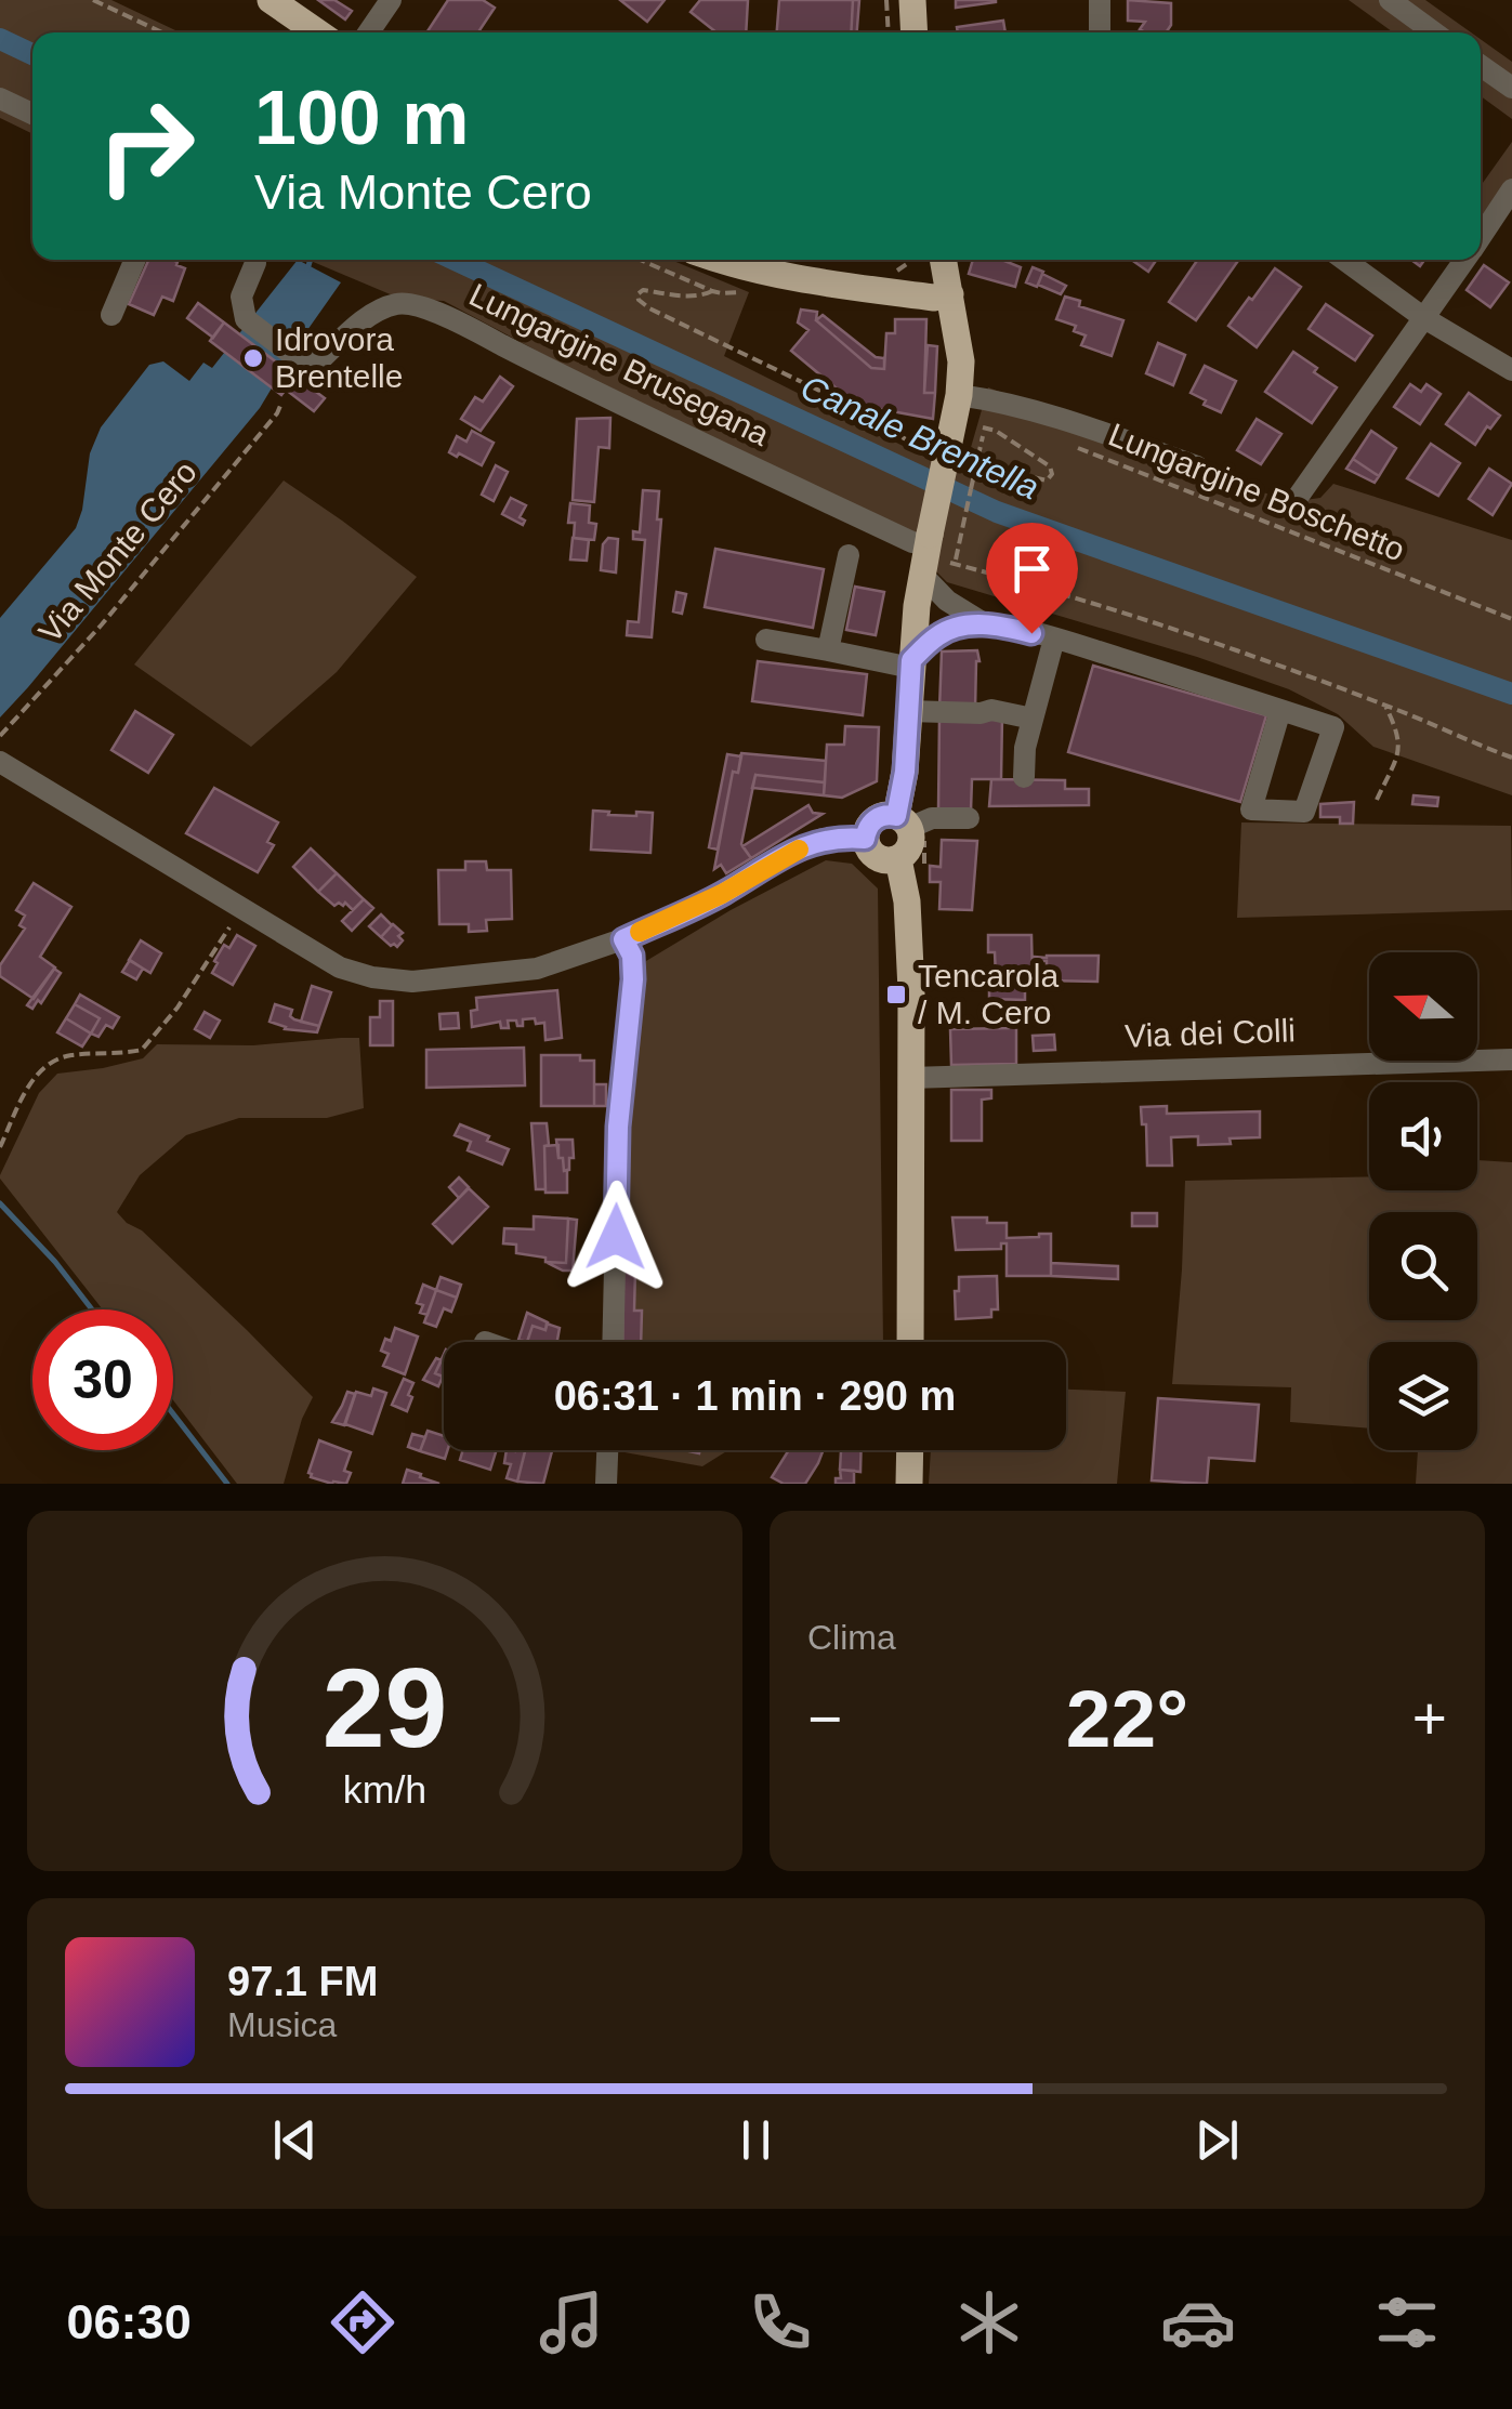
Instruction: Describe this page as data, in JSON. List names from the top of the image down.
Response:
{
  "streets": {
    "street": ["Lungargine Brusegana", "Via dei Colli"],
    "path": ["Lungargine Boschetto", "Via Monte Cero"]
  },
  "water": ["Canale Brentella"],
  "places": {
    "other": ["Idrovora Brentelle"],
    "transit": ["Tencarola / M. Cero"]
  },
  "north": "left",
  "page": {
    "turn": ["100 m", "Via Monte Cero"],
    "limit": "30",
    "trip": "06:31 · 1 min · 290 m",
    "tile": "Clima",
    "heat": ["−", "22°", "+"],
    "song": ["97.1 FM", "Musica"],
    "tabs": "06:30",
    "gauge": ["29", "km/h"]
  }
}
